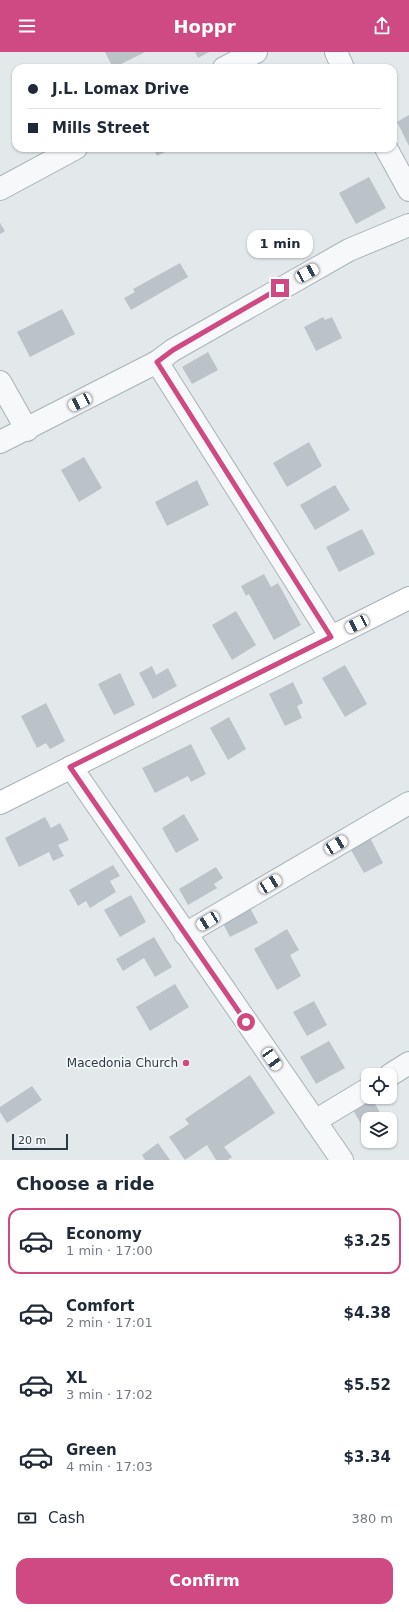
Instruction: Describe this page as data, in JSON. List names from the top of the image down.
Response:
{
  "places": ["Macedonia Church"],
  "scale_bar": "20 m",
  "page": {
    "header": "Hoppr",
    "banner": ["J.L. Lomax Drive", "Mills Street"],
    "bubble": "1 min",
    "scale": "20 m",
    "heading": "Choose a ride",
    "list": [
      {
        "name": "Economy",
        "note": "1 min · 17:00",
        "value": "$3.25"
      },
      {
        "name": "Comfort",
        "note": "2 min · 17:01",
        "value": "$4.38"
      },
      {
        "name": "XL",
        "note": "3 min · 17:02",
        "value": "$5.52"
      },
      {
        "name": "Green",
        "note": "4 min · 17:03",
        "value": "$3.34"
      }
    ],
    "pay": ["Cash", "380 m"],
    "buttons": "Confirm"
  }
}
